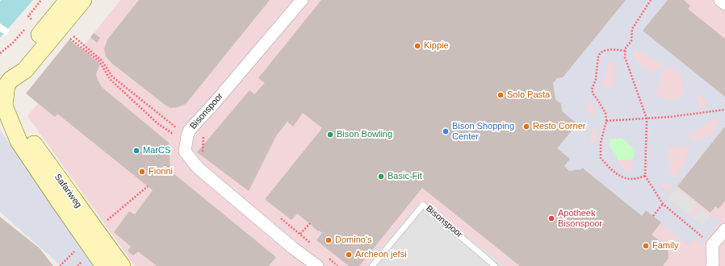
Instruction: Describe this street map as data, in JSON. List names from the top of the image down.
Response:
{
  "streets": {
    "street": ["Bisonspoor", "Safariweg"]
  },
  "places": [
    "Kippie",
    "Solo Pasta",
    "Resto Corner",
    "Bison Shopping Center",
    "Bison Bowling",
    "MarCS",
    "Fiorini",
    "Basic-Fit",
    "Apotheek Bisonspoor",
    "Domino's",
    "Family",
    "Archeon jefsi"
  ]
}
